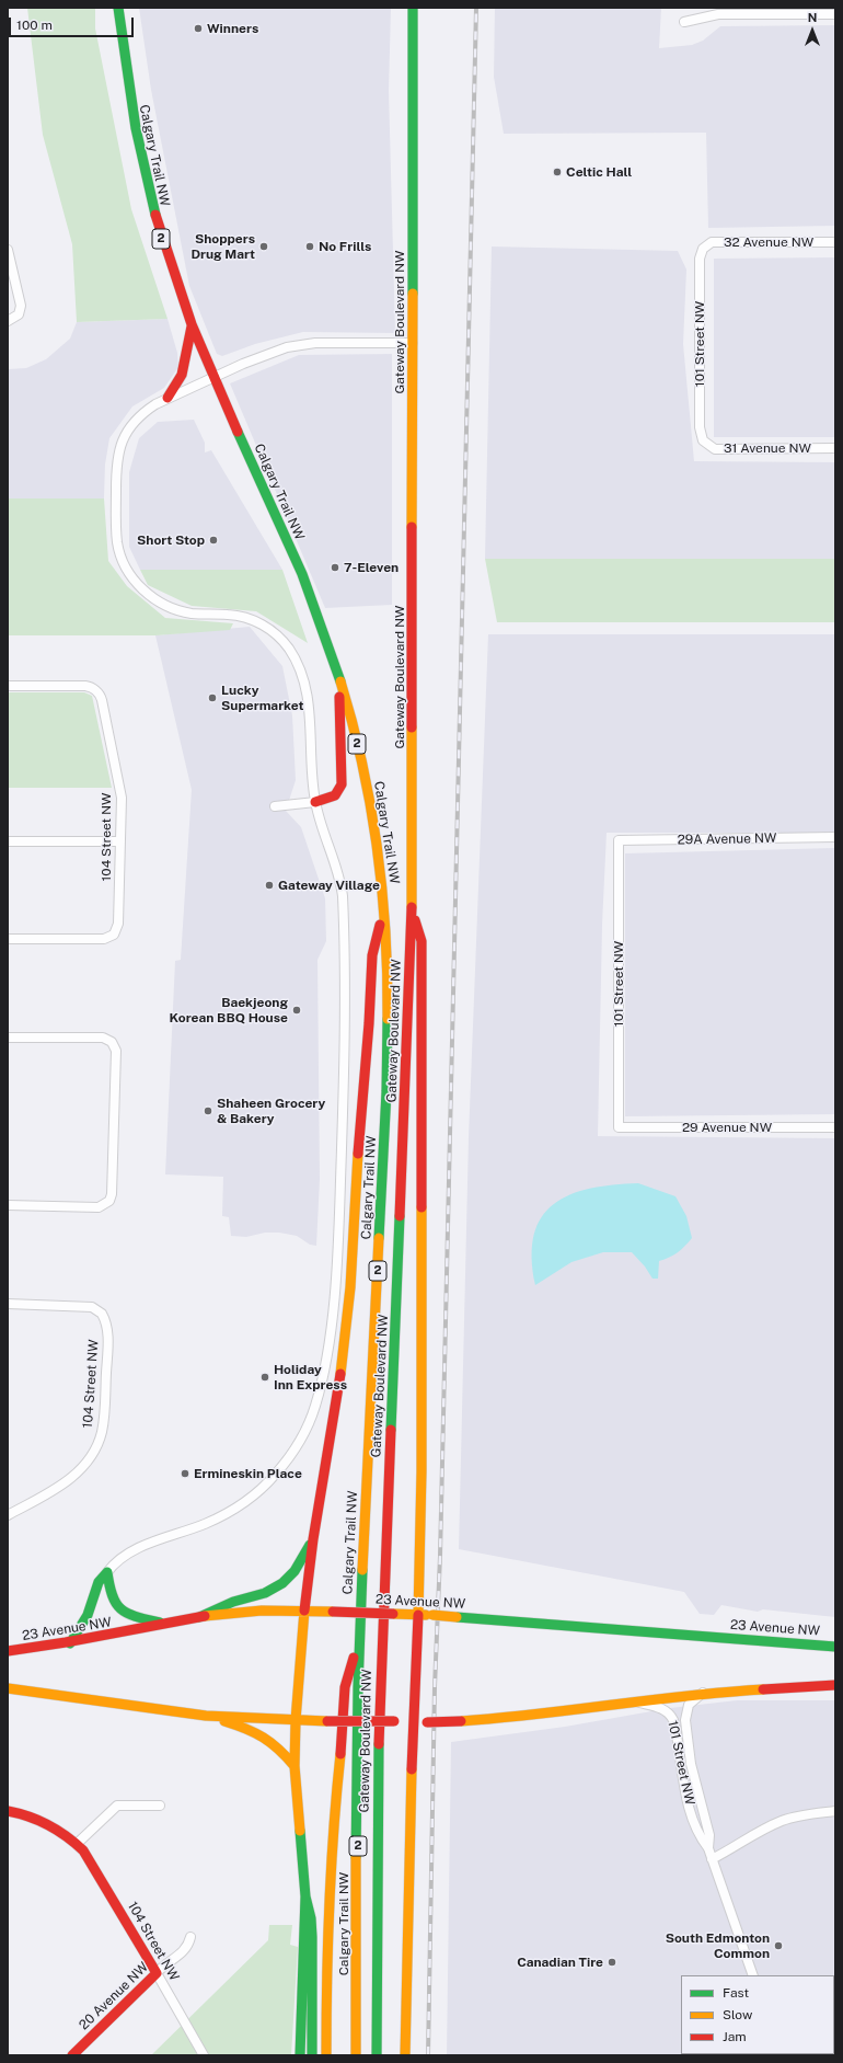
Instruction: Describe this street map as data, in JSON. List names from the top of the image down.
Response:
{
  "streets": {
    "main road": [
      "Calgary Trail NW",
      "2",
      "Gateway Boulevard NW",
      "104 Street NW",
      "23 Avenue NW",
      "20 Avenue NW"
    ],
    "street": [
      "32 Avenue NW",
      "101 Street NW",
      "31 Avenue NW",
      "29A Avenue NW",
      "29 Avenue NW"
    ]
  },
  "crossings": [
    ["32 Avenue NW", "101 Street NW"],
    ["101 Street NW", "31 Avenue NW"],
    ["101 Street NW", "29A Avenue NW"],
    ["101 Street NW", "29 Avenue NW"],
    ["104 Street NW", "20 Avenue NW"]
  ],
  "places": [
    "Winners",
    "Celtic Hall",
    "Shoppers Drug Mart",
    "No Frills",
    "Short Stop",
    "7-Eleven",
    "Lucky Supermarket",
    "Gateway Village",
    "Baekjeong Korean BBQ House",
    "Shaheen Grocery & Bakery",
    "Holiday Inn Express",
    "Ermineskin Place",
    "South Edmonton Common",
    "Canadian Tire"
  ],
  "legend": ["Fast", "Slow", "Jam"],
  "scale_bar": "100 m",
  "north": "top"
}
